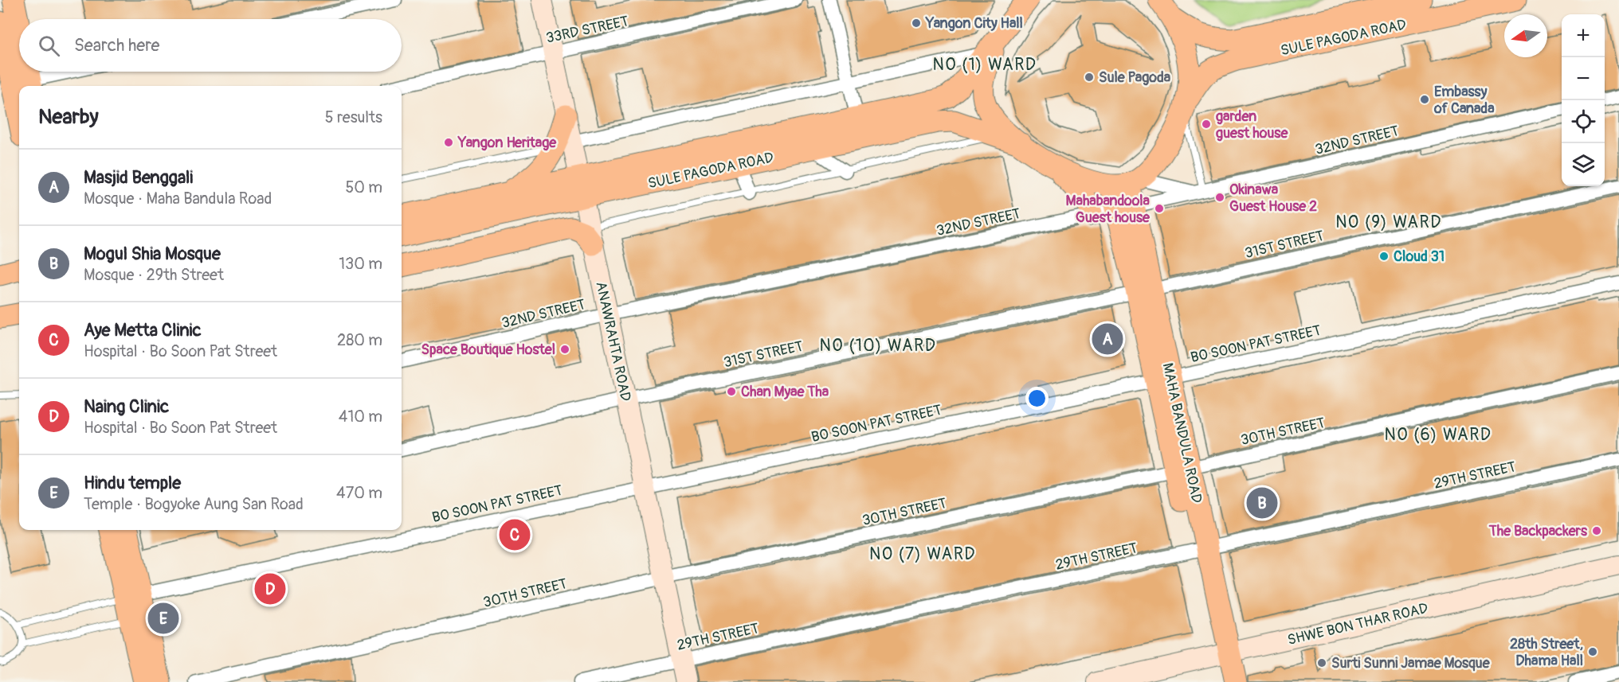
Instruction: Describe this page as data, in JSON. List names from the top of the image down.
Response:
{
  "streets": {
    "main road": [
      "SULE PAGODA ROAD",
      "ANAWRAHTA ROAD",
      "MAHA BANDULA ROAD",
      "SHWE BON THAR ROAD"
    ],
    "street": [
      "33RD STREET",
      "32ND STREET",
      "31ST STREET",
      "BO SOON PAT STREET",
      "30TH STREET",
      "29TH STREET"
    ]
  },
  "crossings": [
    ["SULE PAGODA ROAD", "ANAWRAHTA ROAD"],
    ["32ND STREET", "ANAWRAHTA ROAD"],
    ["32ND STREET", "MAHA BANDULA ROAD"],
    ["31ST STREET", "ANAWRAHTA ROAD"],
    ["31ST STREET", "MAHA BANDULA ROAD"],
    ["ANAWRAHTA ROAD", "BO SOON PAT STREET"],
    ["ANAWRAHTA ROAD", "30TH STREET"],
    ["ANAWRAHTA ROAD", "29TH STREET"],
    ["BO SOON PAT STREET", "MAHA BANDULA ROAD"],
    ["30TH STREET", "MAHA BANDULA ROAD"],
    ["MAHA BANDULA ROAD", "29TH STREET"],
    ["MAHA BANDULA ROAD", "SHWE BON THAR ROAD"]
  ],
  "districts": [
    "NO (1) WARD",
    "NO (9) WARD",
    "NO (10) WARD",
    "NO (6) WARD",
    "NO (7) WARD"
  ],
  "places": [
    "Yangon City Hall",
    "Sule Pagoda",
    "Embassy of Canada",
    "garden guest house",
    "Yangon Heritage",
    "Okinawa Guest House 2",
    "Mahabandoola Guest house",
    "Cloud 31",
    "Space Boutique Hostel",
    "Chan Myae Tha",
    "The Backpackers",
    "28th Street, Dhama Hall",
    "Surti Sunni Jamae Mosque"
  ],
  "north": "left",
  "page": {
    "map_buttons": ["+", "−"],
    "search": "Search here",
    "heading": ["Nearby", "5 results"],
    "list": [
      {
        "mark": "A",
        "name": "Masjid Benggali",
        "note": "Mosque · Maha Bandula Road",
        "value": "50 m"
      },
      {
        "mark": "B",
        "name": "Mogul Shia Mosque",
        "note": "Mosque · 29th Street",
        "value": "130 m"
      },
      {
        "mark": "C",
        "name": "Aye Metta Clinic",
        "note": "Hospital · Bo Soon Pat Street",
        "value": "280 m"
      },
      {
        "mark": "D",
        "name": "Naing Clinic",
        "note": "Hospital · Bo Soon Pat Street",
        "value": "410 m"
      },
      {
        "mark": "E",
        "name": "Hindu temple",
        "note": "Temple · Bogyoke Aung San Road",
        "value": "470 m"
      }
    ],
    "pins": [
      "A",
      "B",
      "C",
      "D",
      "E"
    ]
  }
}
